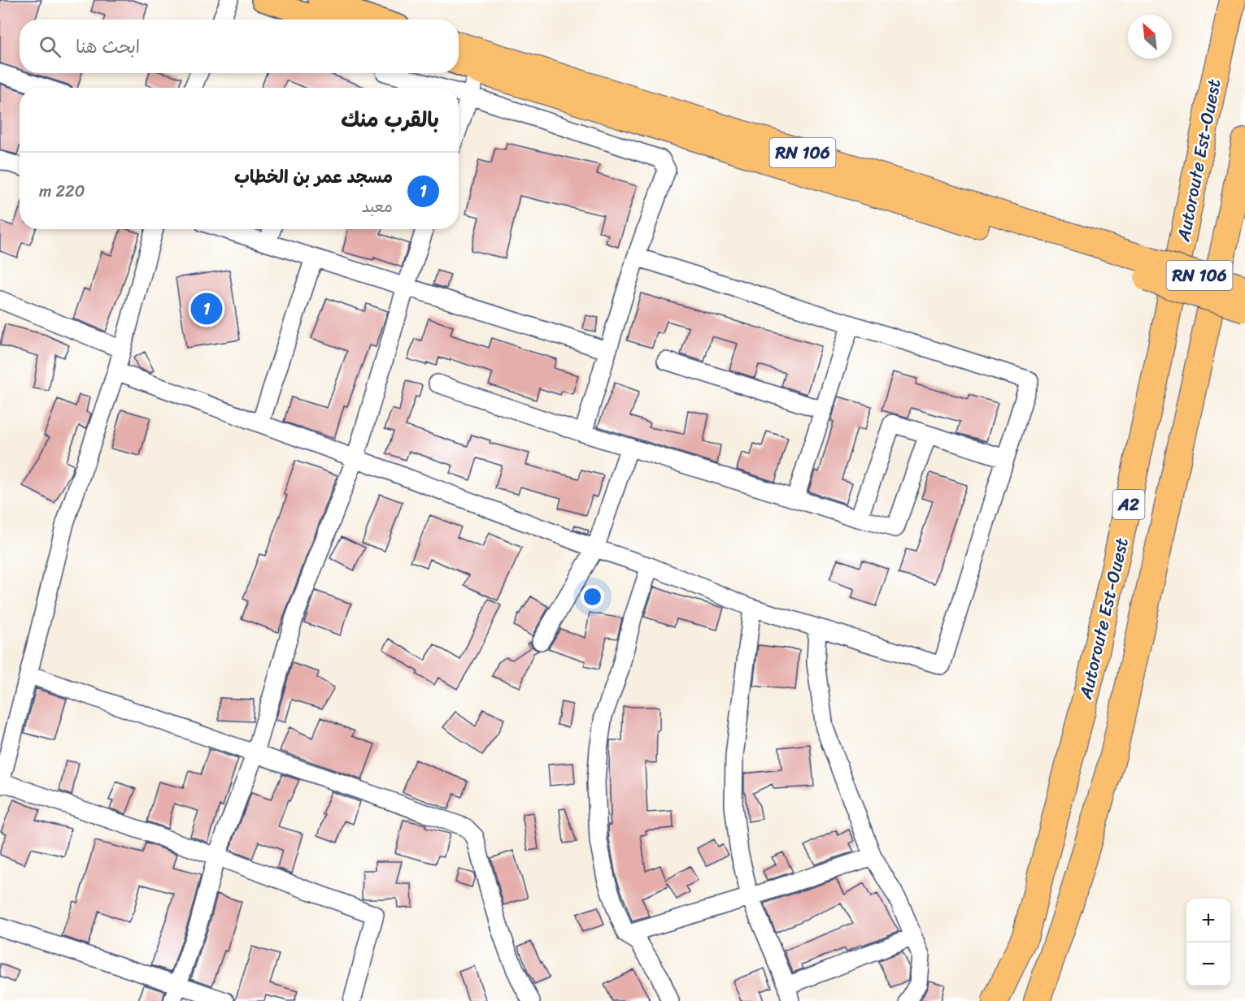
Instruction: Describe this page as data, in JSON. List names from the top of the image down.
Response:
{
  "streets": {
    "highway": ["RN 106", "Autoroute Est-Ouest", "A2"]
  },
  "north": "top left",
  "page": {
    "search": "ابحث هنا",
    "heading": "بالقرب منك",
    "list": [
      {
        "mark": "1",
        "name": "مسجد عمر بن الخطاب",
        "note": "معبد",
        "value": "220 m"
      }
    ],
    "pins": "1",
    "map_buttons": ["+", "−"]
  }
}
